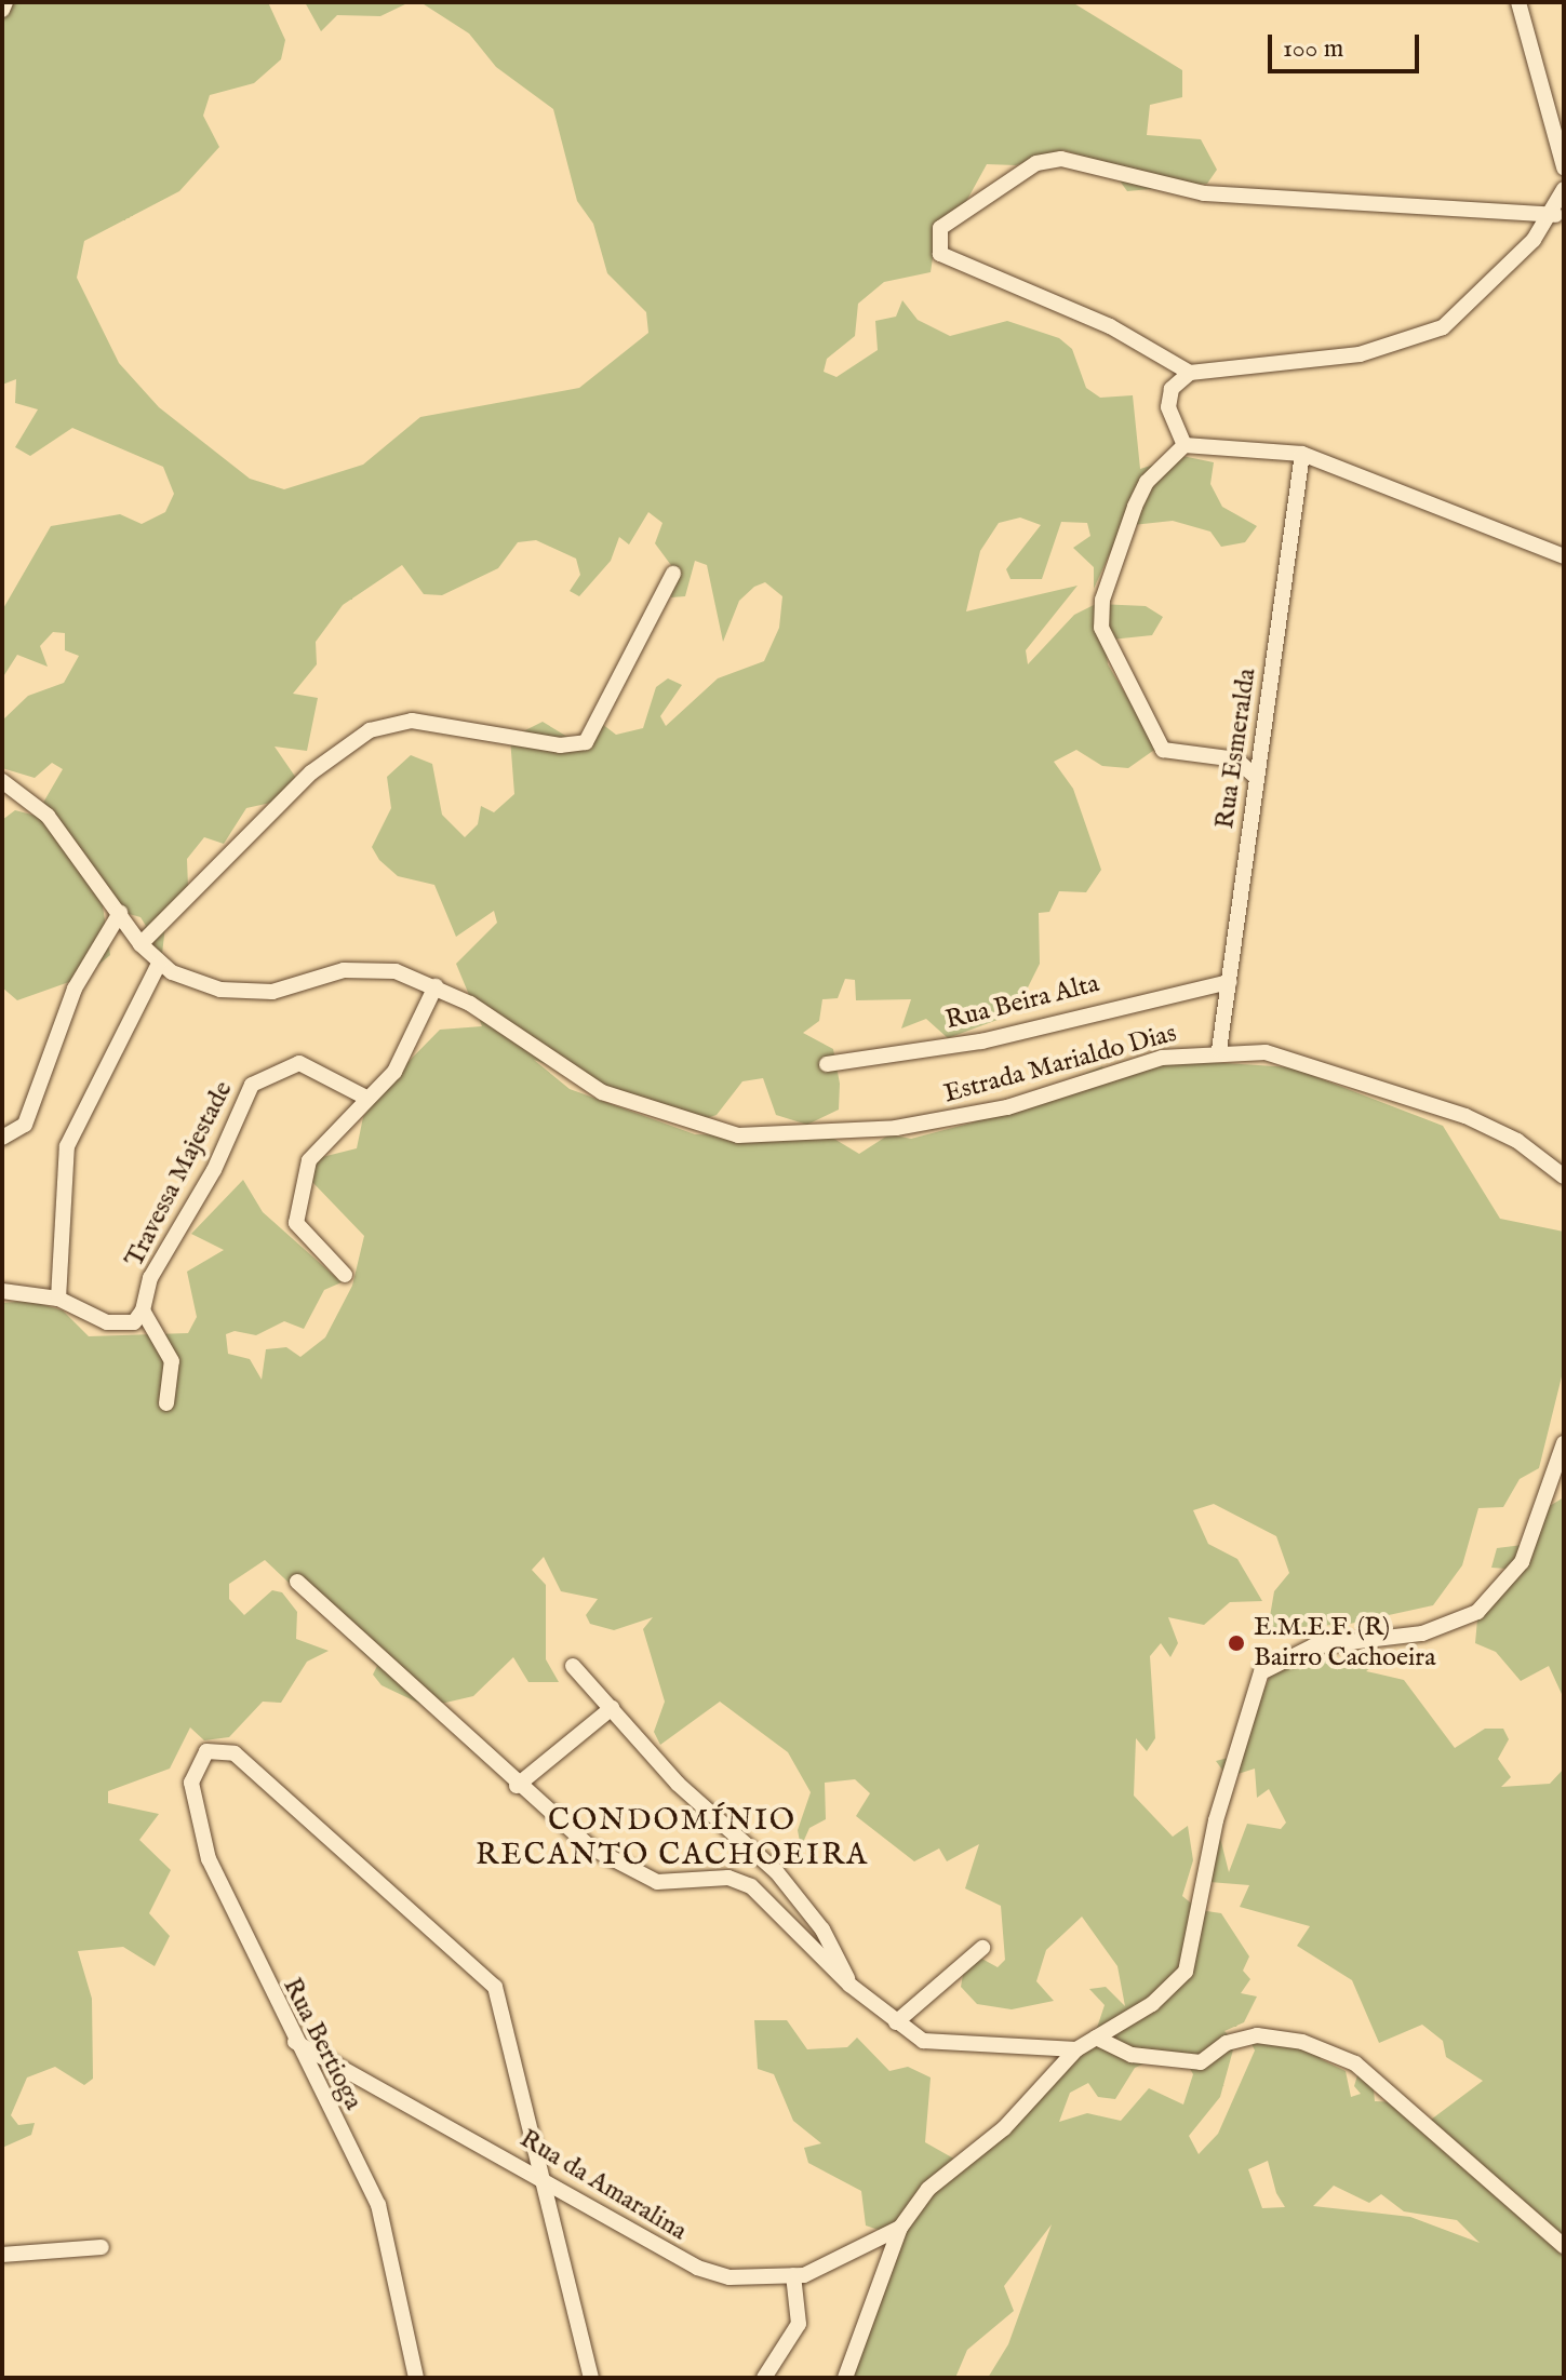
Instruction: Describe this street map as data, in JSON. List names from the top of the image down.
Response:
{
  "streets": {
    "street": [
      "Rua Esmeralda",
      "Rua Beira Alta",
      "Estrada Marialdo Dias",
      "Travessa Majestade",
      "Rua Bertioga",
      "Rua da Amaralina"
    ]
  },
  "crossings": [
    ["Rua Esmeralda", "Rua Beira Alta"],
    ["Rua Esmeralda", "Estrada Marialdo Dias"],
    ["Rua Bertioga", "Rua da Amaralina"]
  ],
  "districts": ["CONDOMÍNIO RECANTO CACHOEIRA"],
  "places": ["E.M.E.F. (R) Bairro Cachoeira"],
  "scale_bar": "100 m"
}
